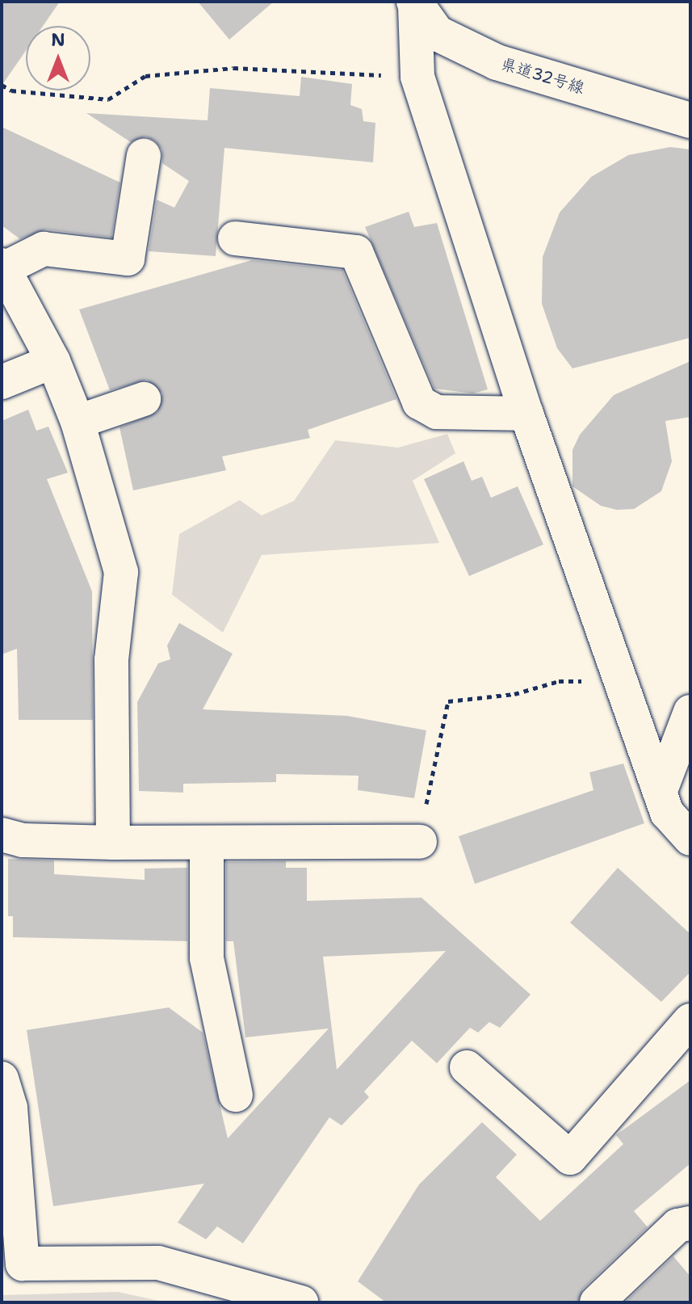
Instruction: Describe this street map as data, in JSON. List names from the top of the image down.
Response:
{
  "streets": {
    "main road": ["県道32号線"]
  },
  "north": "top"
}
